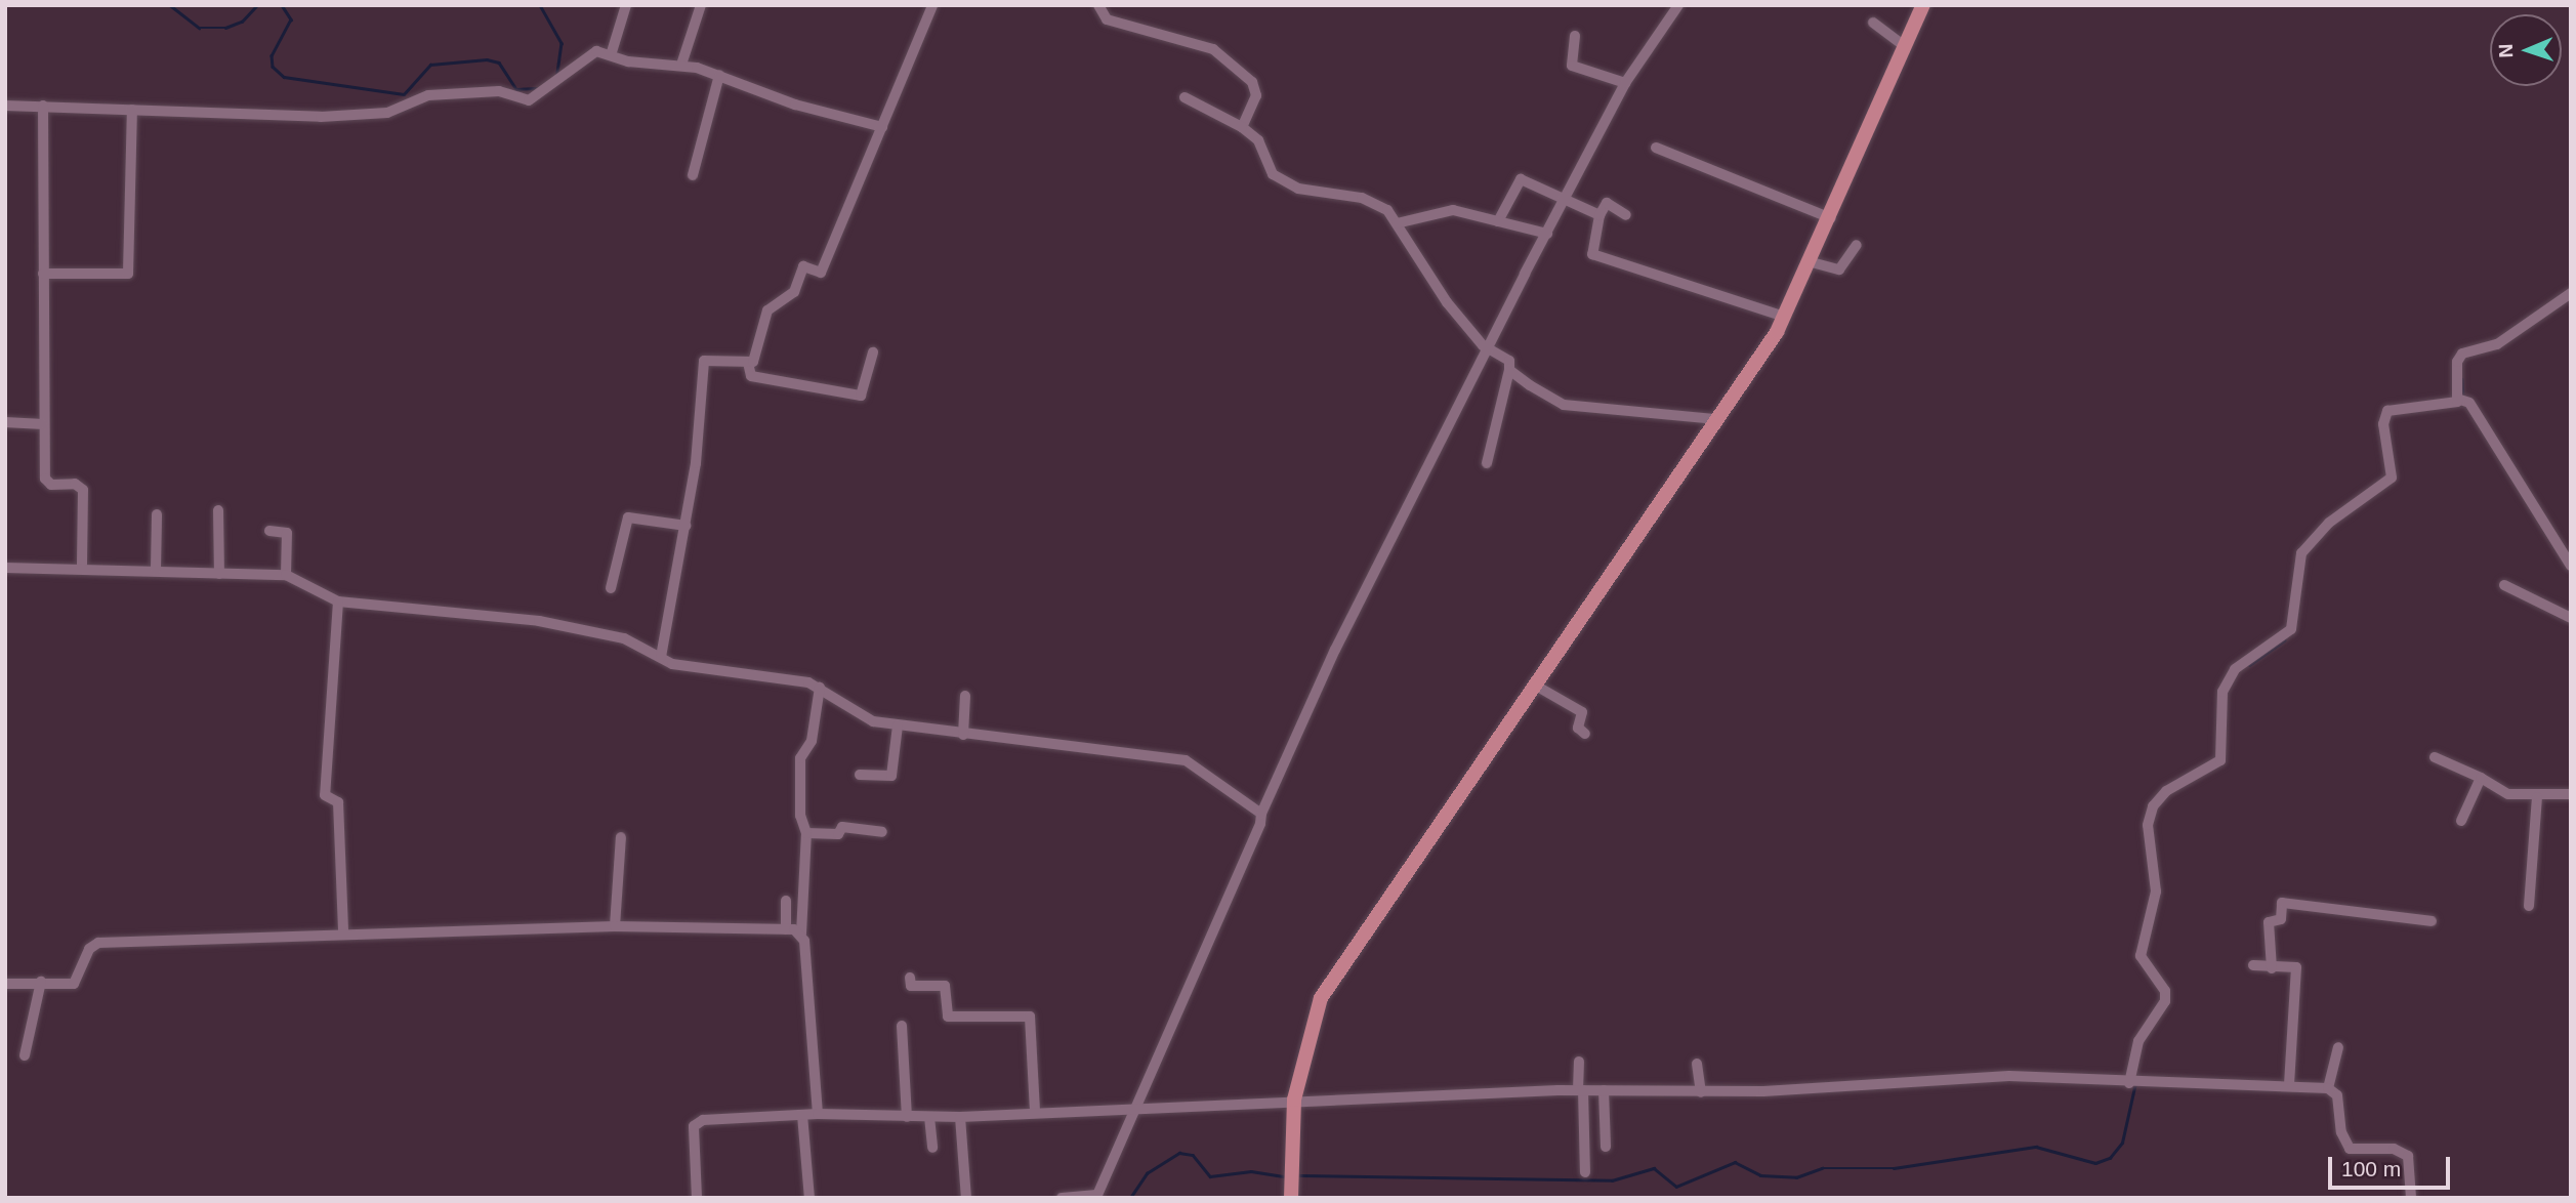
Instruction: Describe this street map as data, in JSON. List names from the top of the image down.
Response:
{
  "scale_bar": "100 m",
  "north": "left"
}
